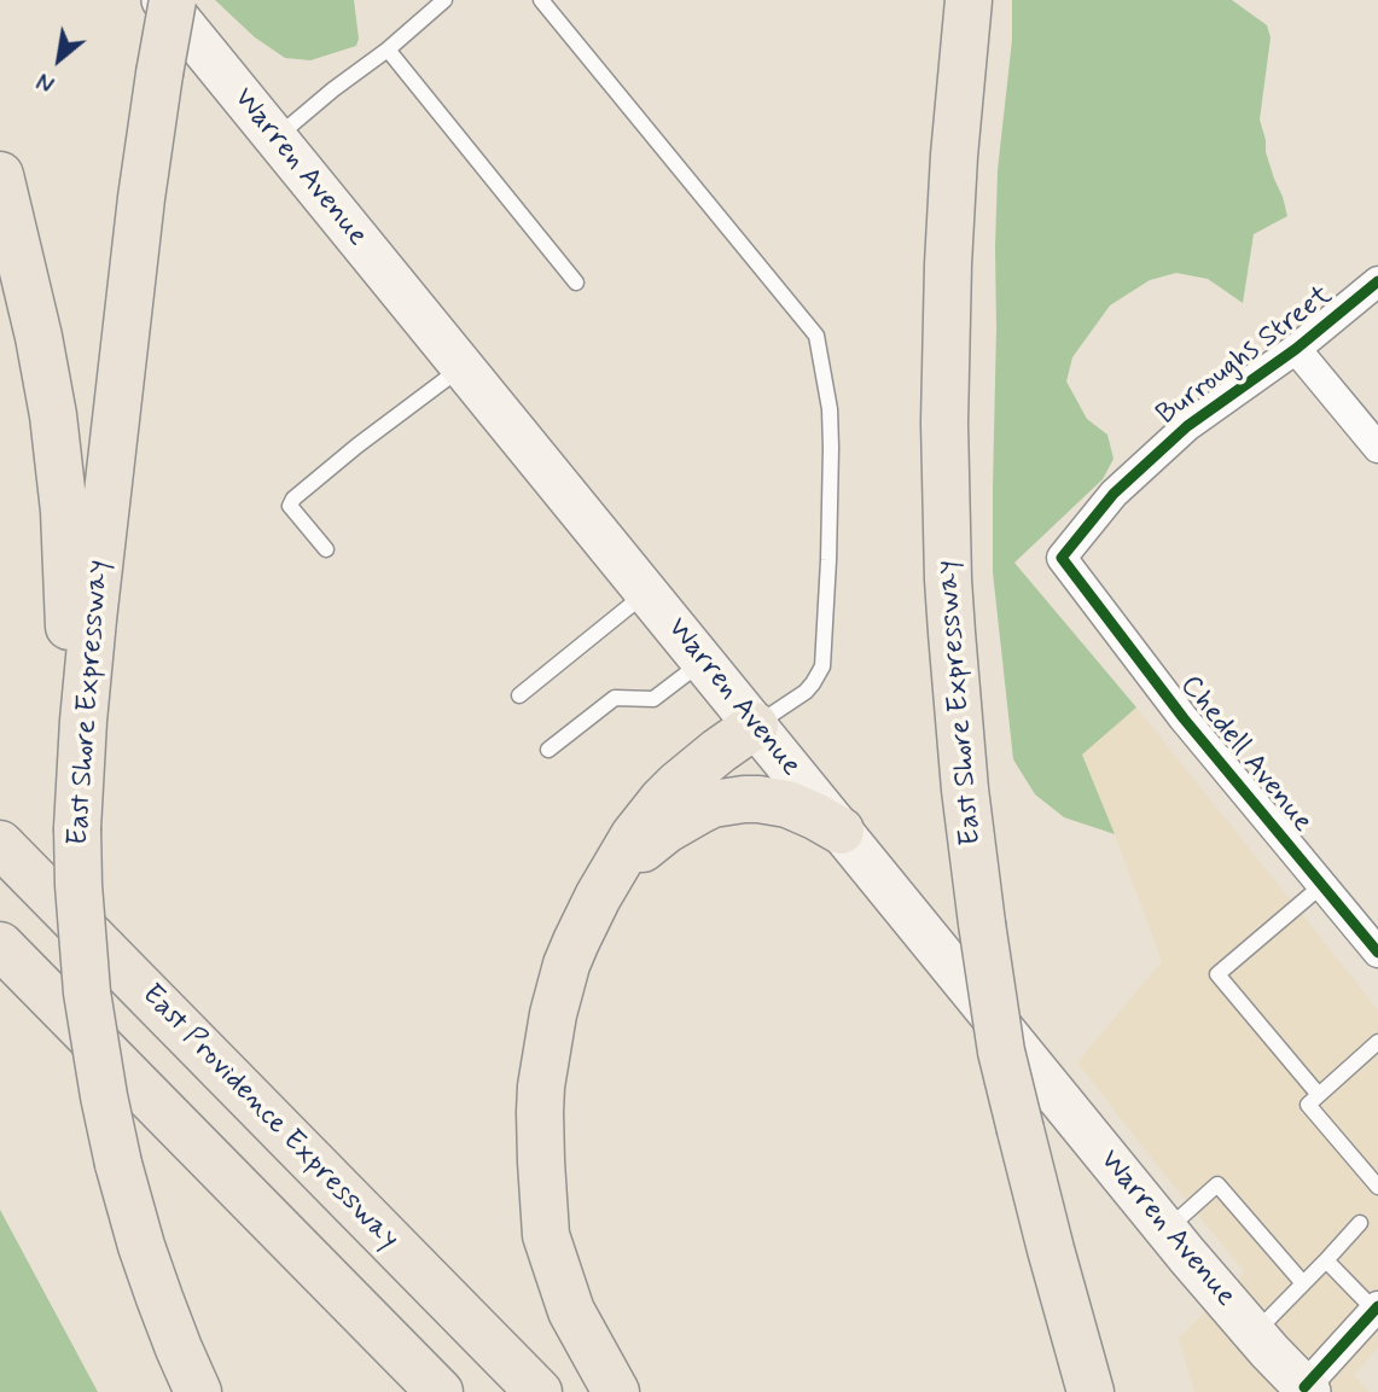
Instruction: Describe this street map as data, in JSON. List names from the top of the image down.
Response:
{
  "streets": {
    "highway": ["East Shore Expressway", "East Providence Expressway"],
    "main road": ["Warren Avenue"],
    "street": ["Burroughs Street", "Chedell Avenue"]
  },
  "crossings": [
    ["Burroughs Street", "Chedell Avenue"]
  ],
  "north": "bottom left"
}
